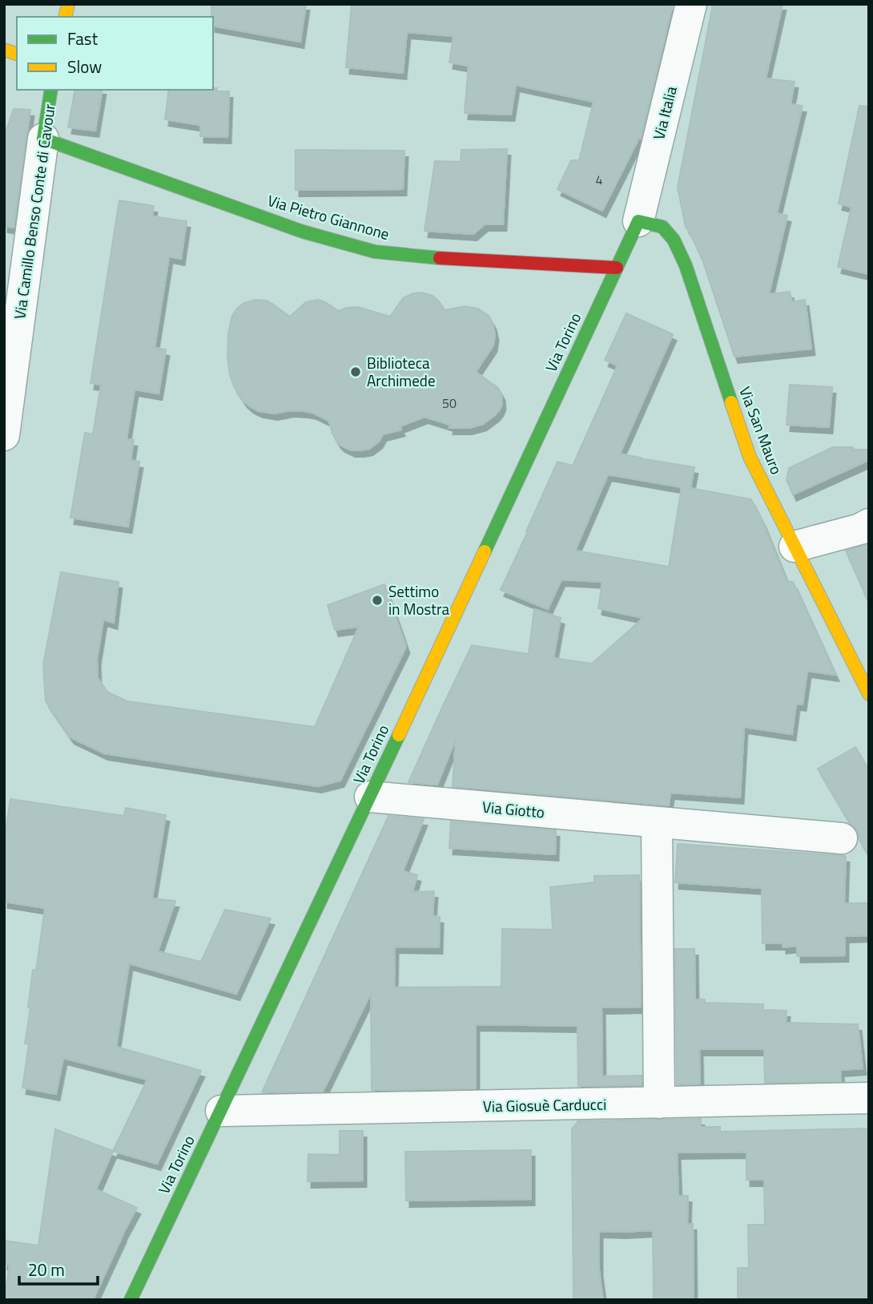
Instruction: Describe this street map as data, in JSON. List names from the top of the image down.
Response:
{
  "streets": {
    "street": [
      "Via Italia",
      "Via Camillo Benso Conte di Cavour",
      "Via Pietro Giannone",
      "Via Torino",
      "Via San Mauro",
      "Via Giotto",
      "Via Giosuè Carducci"
    ]
  },
  "crossings": [
    ["Via Italia", "Via Torino"],
    ["Via Italia", "Via San Mauro"],
    ["Via Camillo Benso Conte di Cavour", "Via Pietro Giannone"],
    ["Via Pietro Giannone", "Via Torino"],
    ["Via Torino", "Via San Mauro"],
    ["Via Torino", "Via Giotto"],
    ["Via Torino", "Via Giosuè Carducci"]
  ],
  "places": ["Biblioteca Archimede", "Settimo in Mostra"],
  "house_numbers": ["4", "50"],
  "legend": ["Fast", "Slow"],
  "scale_bar": "20 m"
}
